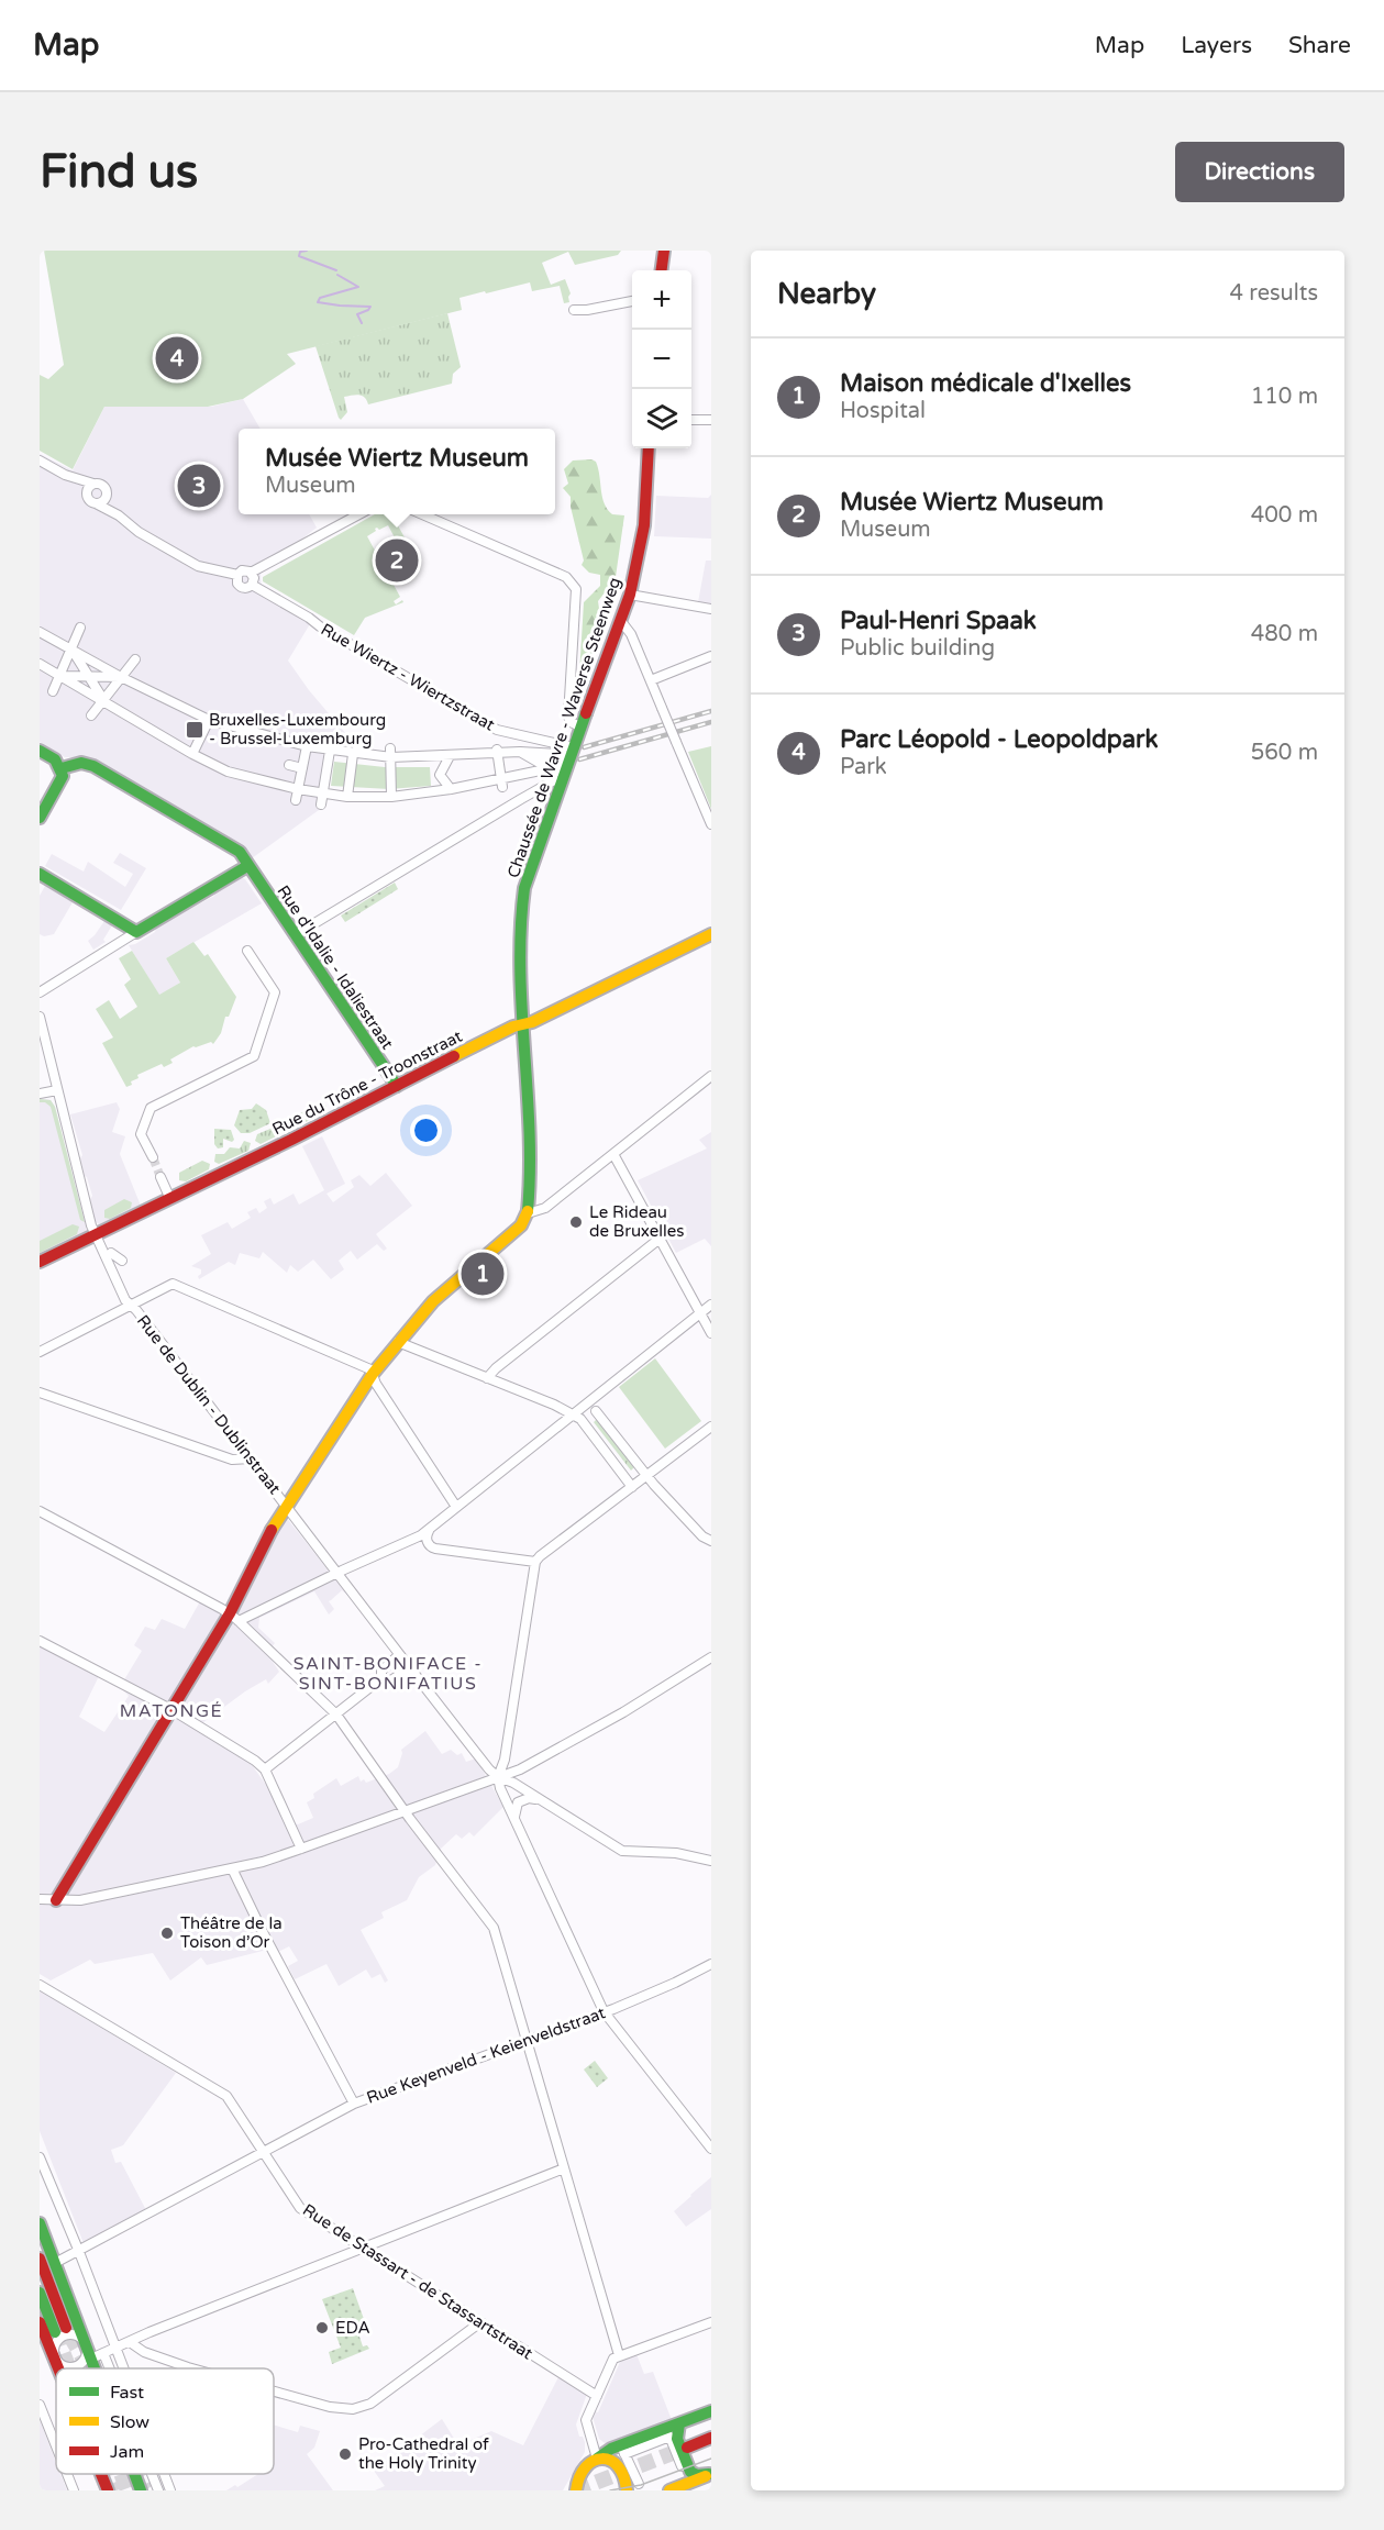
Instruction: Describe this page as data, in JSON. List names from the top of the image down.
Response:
{
  "streets": {
    "main road": ["Chaussée de Wavre - Waverse Steenweg", "Rue d'Idalie - Idaliestraat", "Rue du Trône - Troonstraat"],
    "street": [
      "Rue Wiertz - Wiertzstraat",
      "Rue de Dublin - Dublinstraat",
      "Rue Keyenveld - Keienveldstraat",
      "Rue de Stassart - de Stassartstraat"
    ]
  },
  "crossings": [
    ["Rue Wiertz - Wiertzstraat", "Chaussée de Wavre - Waverse Steenweg"],
    ["Chaussée de Wavre - Waverse Steenweg", "Rue du Trône - Troonstraat"],
    ["Rue d'Idalie - Idaliestraat", "Rue du Trône - Troonstraat"],
    ["Rue du Trône - Troonstraat", "Rue de Dublin - Dublinstraat"],
    ["Rue Keyenveld - Keienveldstraat", "Rue de Stassart - de Stassartstraat"]
  ],
  "districts": ["SAINT-BONIFACE - SINT-BONIFATIUS", "MATONGÉ"],
  "places": {
    "transit": ["Bruxelles-Luxembourg - Brussel-Luxemburg"],
    "other": [
      "Le Rideau de Bruxelles",
      "Théâtre de la Toison d’Or",
      "EDA",
      "Pro-Cathedral of the Holy Trinity"
    ]
  },
  "legend": ["Fast", "Slow", "Jam"],
  "page": {
    "header": "Map",
    "nav": ["Map", "Layers", "Share"],
    "buttons": "Directions",
    "title": "Find us",
    "heading": ["Nearby", "4 results"],
    "map_buttons": ["+", "−"],
    "pins": [
      "4",
      "3",
      "2",
      "1"
    ],
    "list": [
      {
        "mark": "1",
        "name": "Maison médicale d'Ixelles",
        "note": "Hospital",
        "value": "110 m"
      },
      {
        "mark": "2",
        "name": "Musée Wiertz Museum",
        "note": "Museum",
        "value": "400 m"
      },
      {
        "mark": "3",
        "name": "Paul-Henri Spaak",
        "note": "Public building",
        "value": "480 m"
      },
      {
        "mark": "4",
        "name": "Parc Léopold - Leopoldpark",
        "note": "Park",
        "value": "560 m"
      }
    ],
    "popup": ["Musée Wiertz Museum", "Museum"]
  }
}
